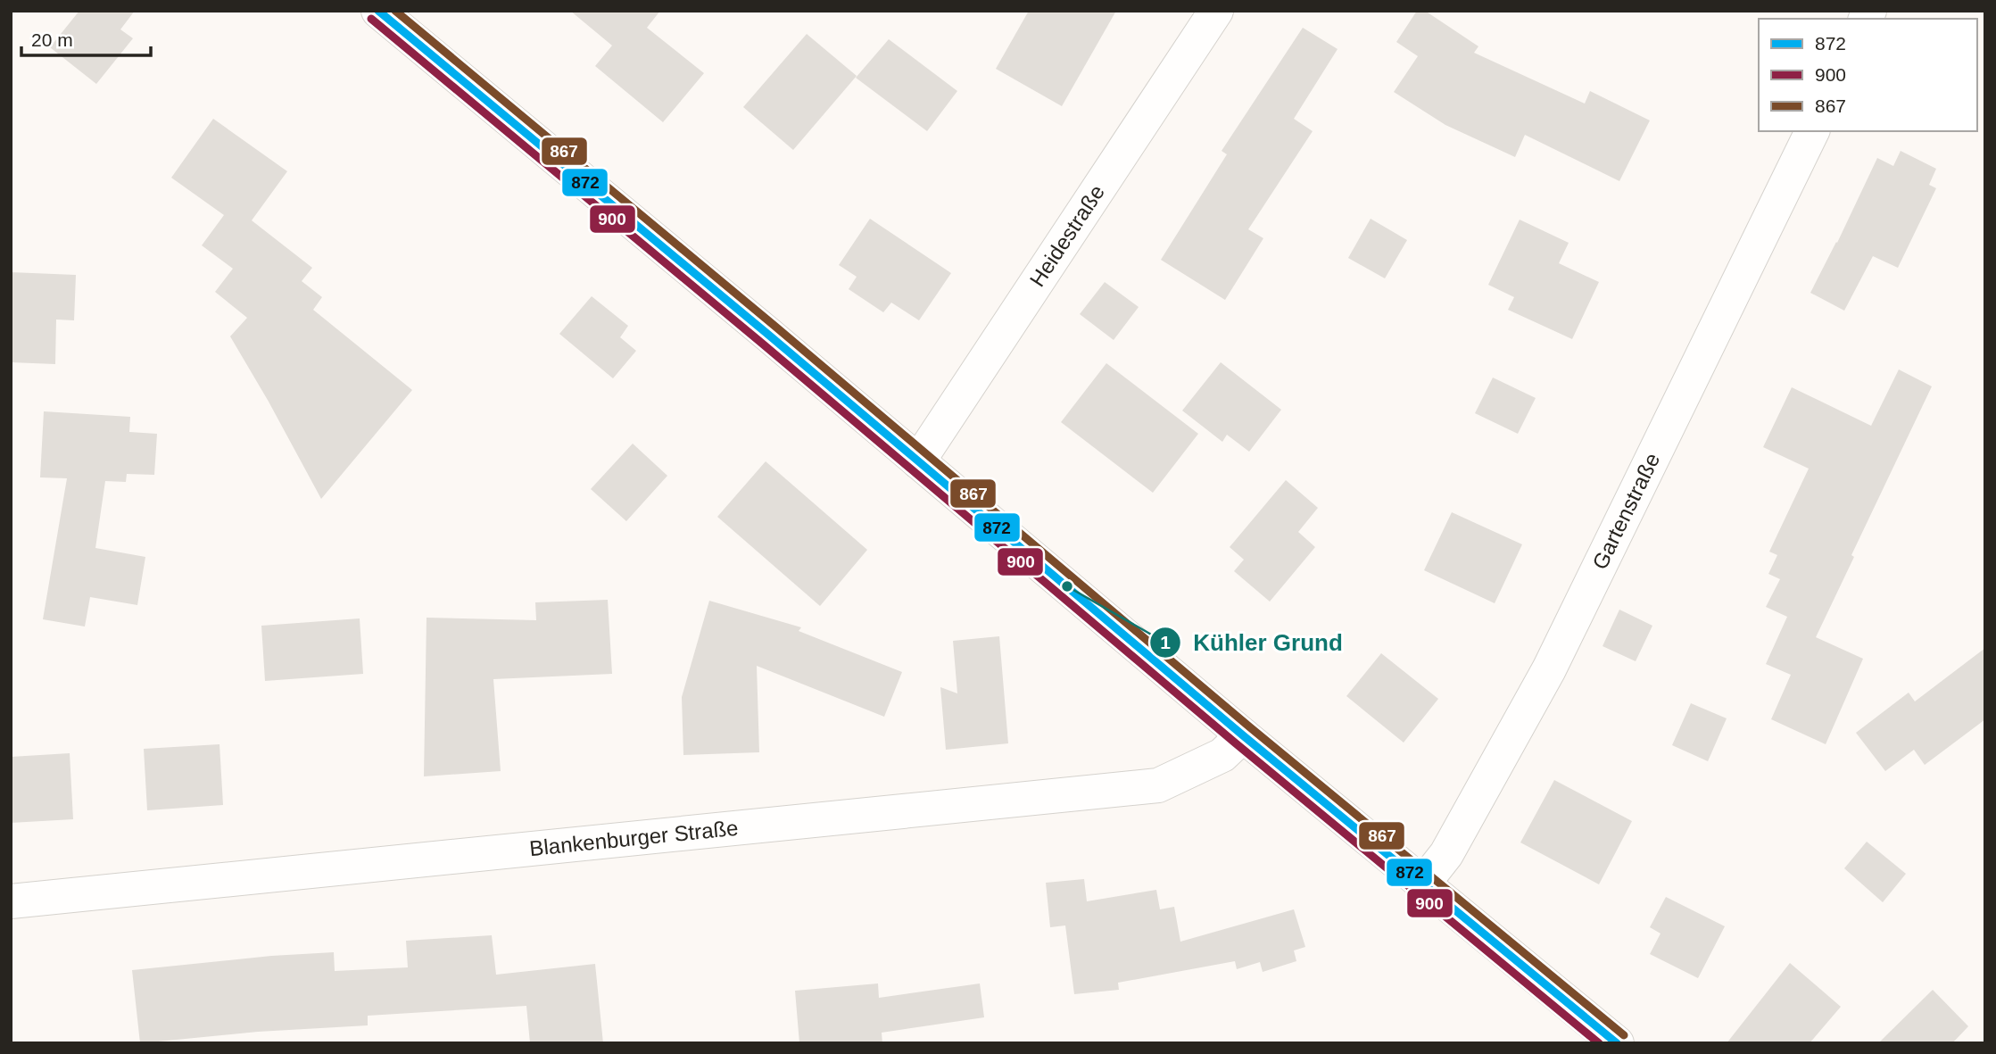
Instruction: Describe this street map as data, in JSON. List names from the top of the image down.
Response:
{
  "streets": {
    "street": ["Heidestraße", "Gartenstraße", "Blankenburger Straße"]
  },
  "places": ["Kühler Grund"],
  "lines": ["transit line 872", "transit line 867", "transit line 900"],
  "legend": ["872", "900", "867"],
  "scale_bar": "20 m"
}
